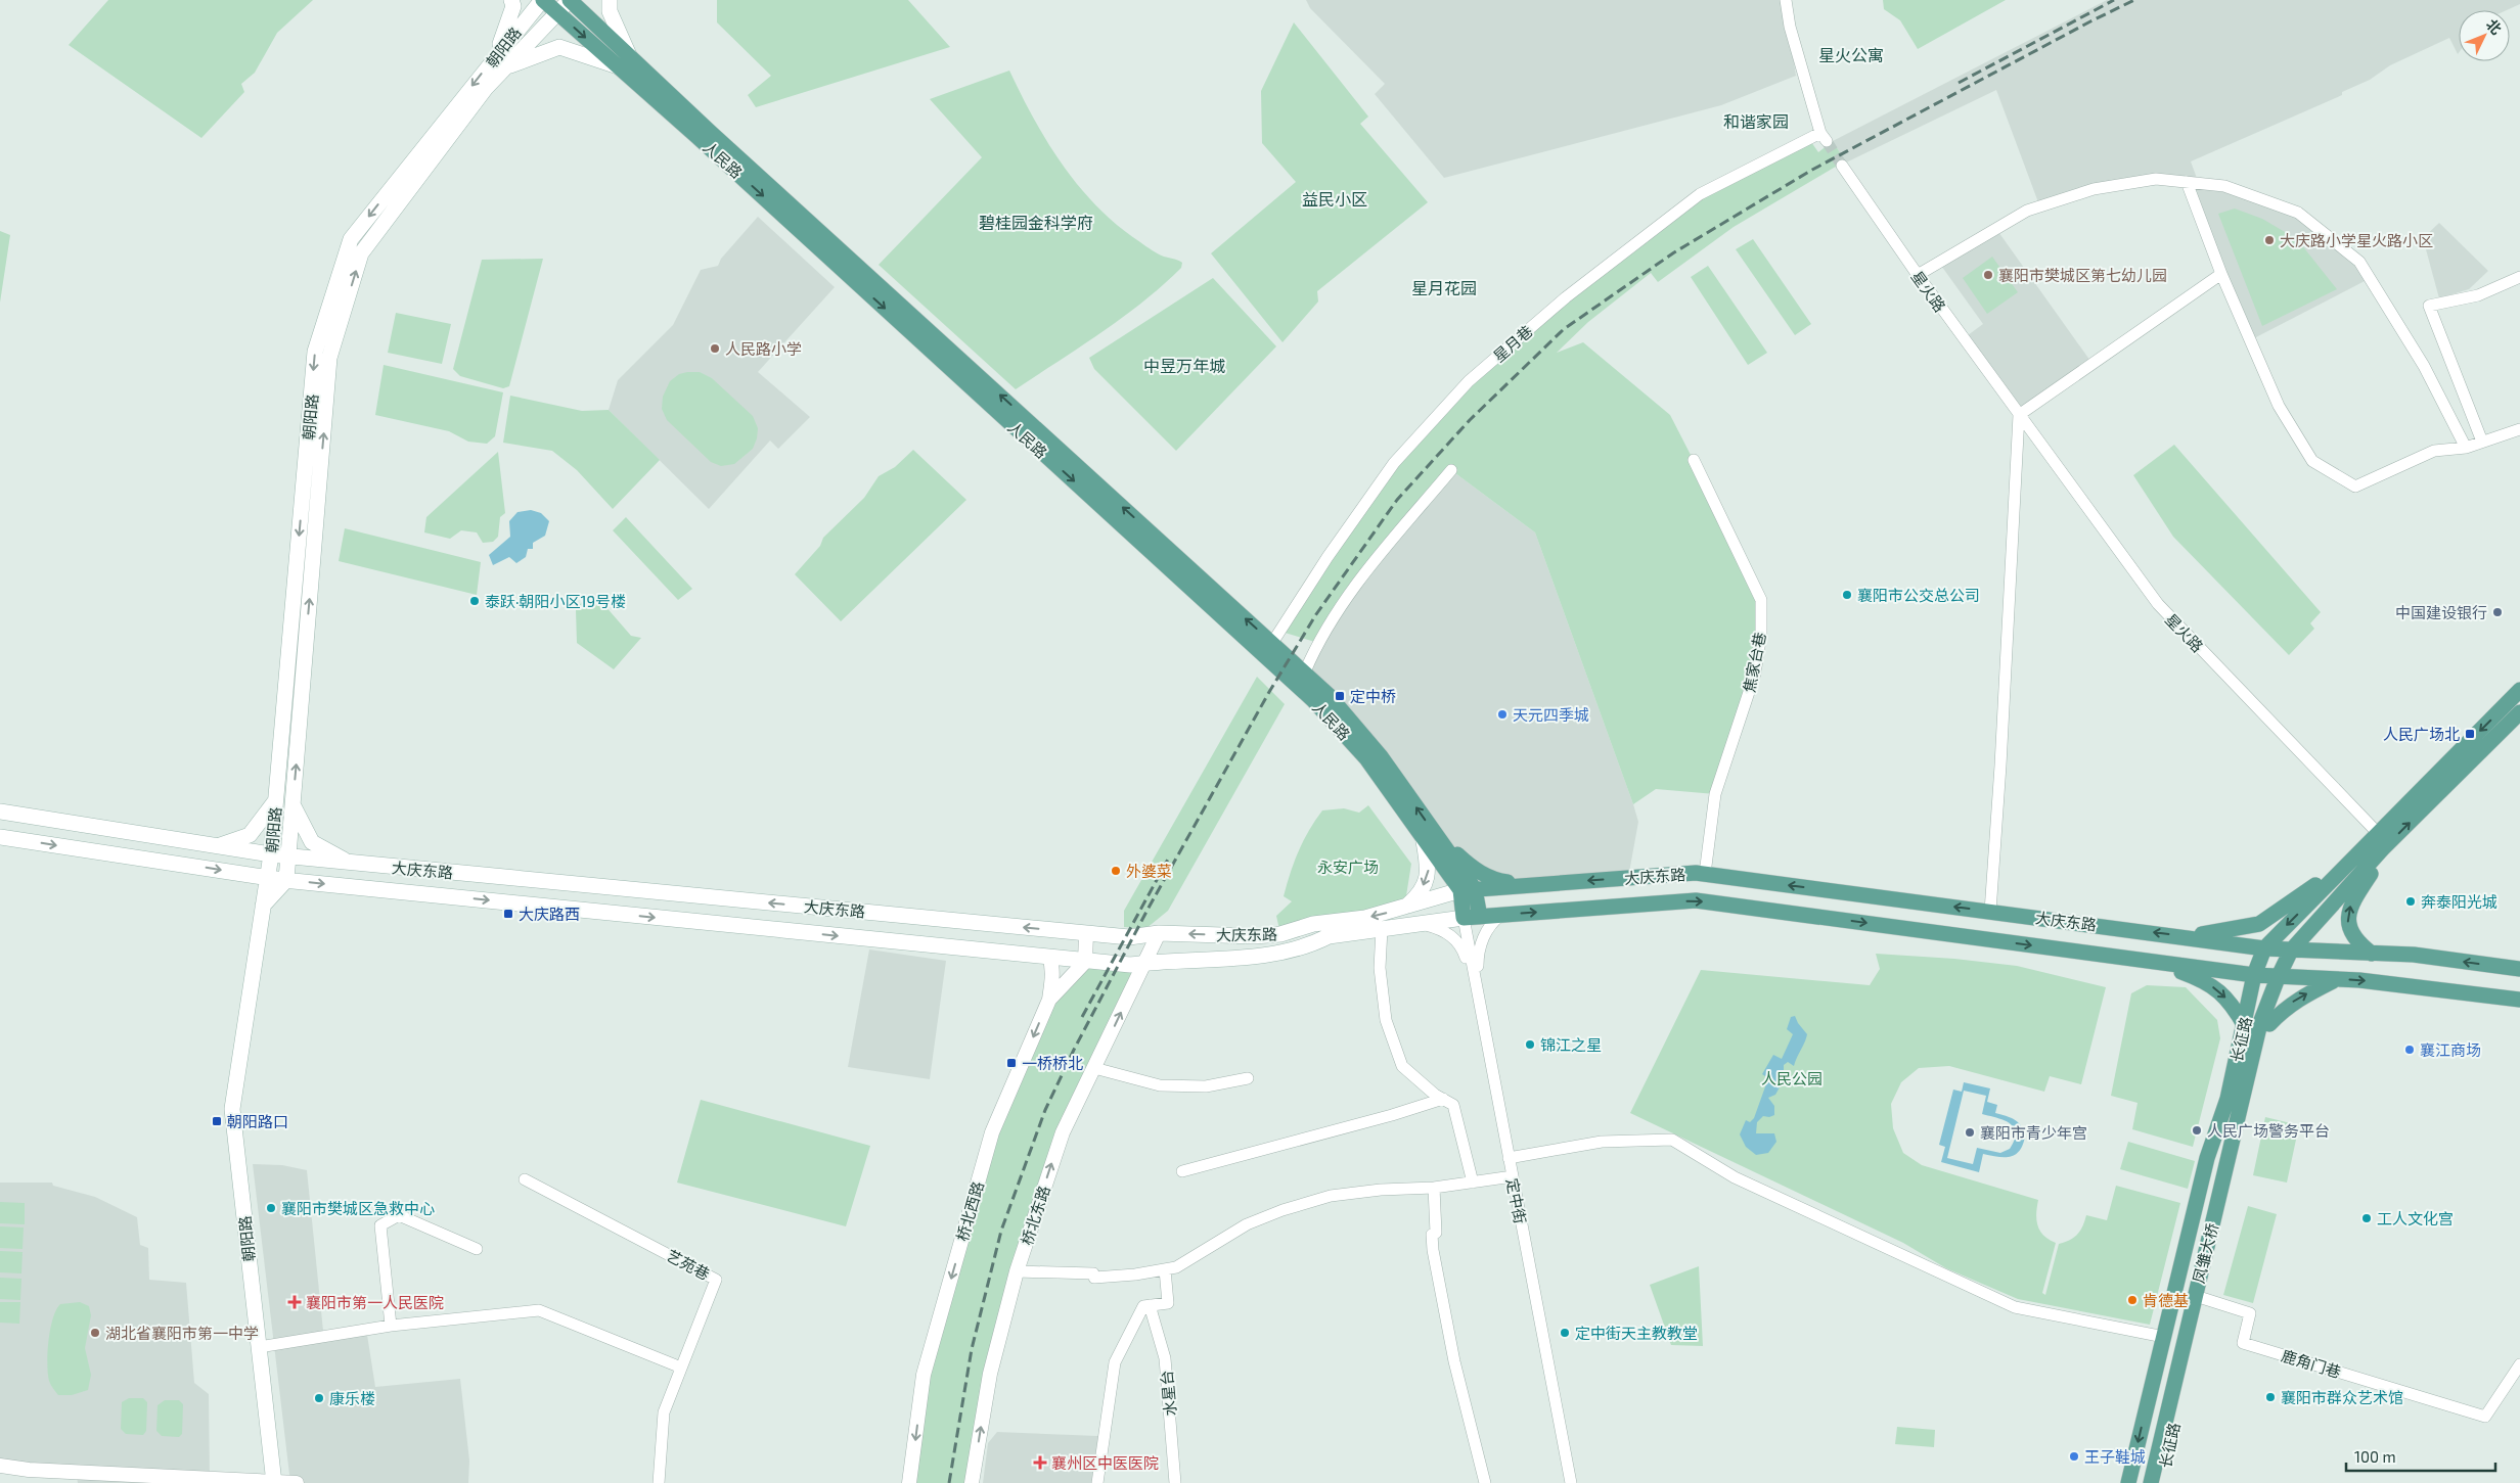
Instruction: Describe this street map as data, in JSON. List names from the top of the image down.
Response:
{
  "streets": {
    "main road": [
      "朝阳路",
      "人民路",
      "大庆东路",
      "长征路",
      "凤雏大桥"
    ],
    "street": [
      "星火路",
      "星月巷",
      "焦家台巷",
      "定中街",
      "桥北西路",
      "桥北东路",
      "艺苑巷",
      "鹿角门巷",
      "水星台"
    ]
  },
  "crossings": [
    ["朝阳路", "人民路"],
    ["朝阳路", "大庆东路"],
    ["人民路", "星月巷"],
    ["人民路", "大庆东路"],
    ["人民路", "定中街"],
    ["焦家台巷", "大庆东路"],
    ["大庆东路", "长征路"],
    ["大庆东路", "定中街"],
    ["大庆东路", "桥北西路"],
    ["大庆东路", "桥北东路"],
    ["长征路", "凤雏大桥"],
    ["长征路", "鹿角门巷"]
  ],
  "one_way": ["桥北西路"],
  "districts": [
    "星火公寓",
    "和谐家园",
    "益民小区",
    "碧桂园金科学府",
    "星月花园",
    "中昱万年城"
  ],
  "parks": ["永安广场", "人民公园"],
  "places": {
    "other": [
      "大庆路小学星火路小区",
      "襄阳市樊城区第七幼儿园",
      "人民路小学",
      "襄阳市公交总公司",
      "泰跃·朝阳小区19号楼",
      "中国建设银行",
      "天元四季城",
      "外婆菜",
      "奔泰阳光城",
      "锦江之星",
      "襄江商场",
      "人民广场警务平台",
      "襄阳市青少年宫",
      "襄阳市樊城区急救中心",
      "工人文化宫",
      "肯德基",
      "湖北省襄阳市第一中学",
      "定中街天主教教堂",
      "襄阳市群众艺术馆",
      "康乐楼",
      "王子鞋城"
    ],
    "transit": [
      "定中桥",
      "人民广场北",
      "大庆路西",
      "一桥桥北",
      "朝阳路口"
    ],
    "health": ["襄阳市第一人民医院", "襄州区中医医院"]
  },
  "scale_bar": "100 m",
  "north": "top right"
}
